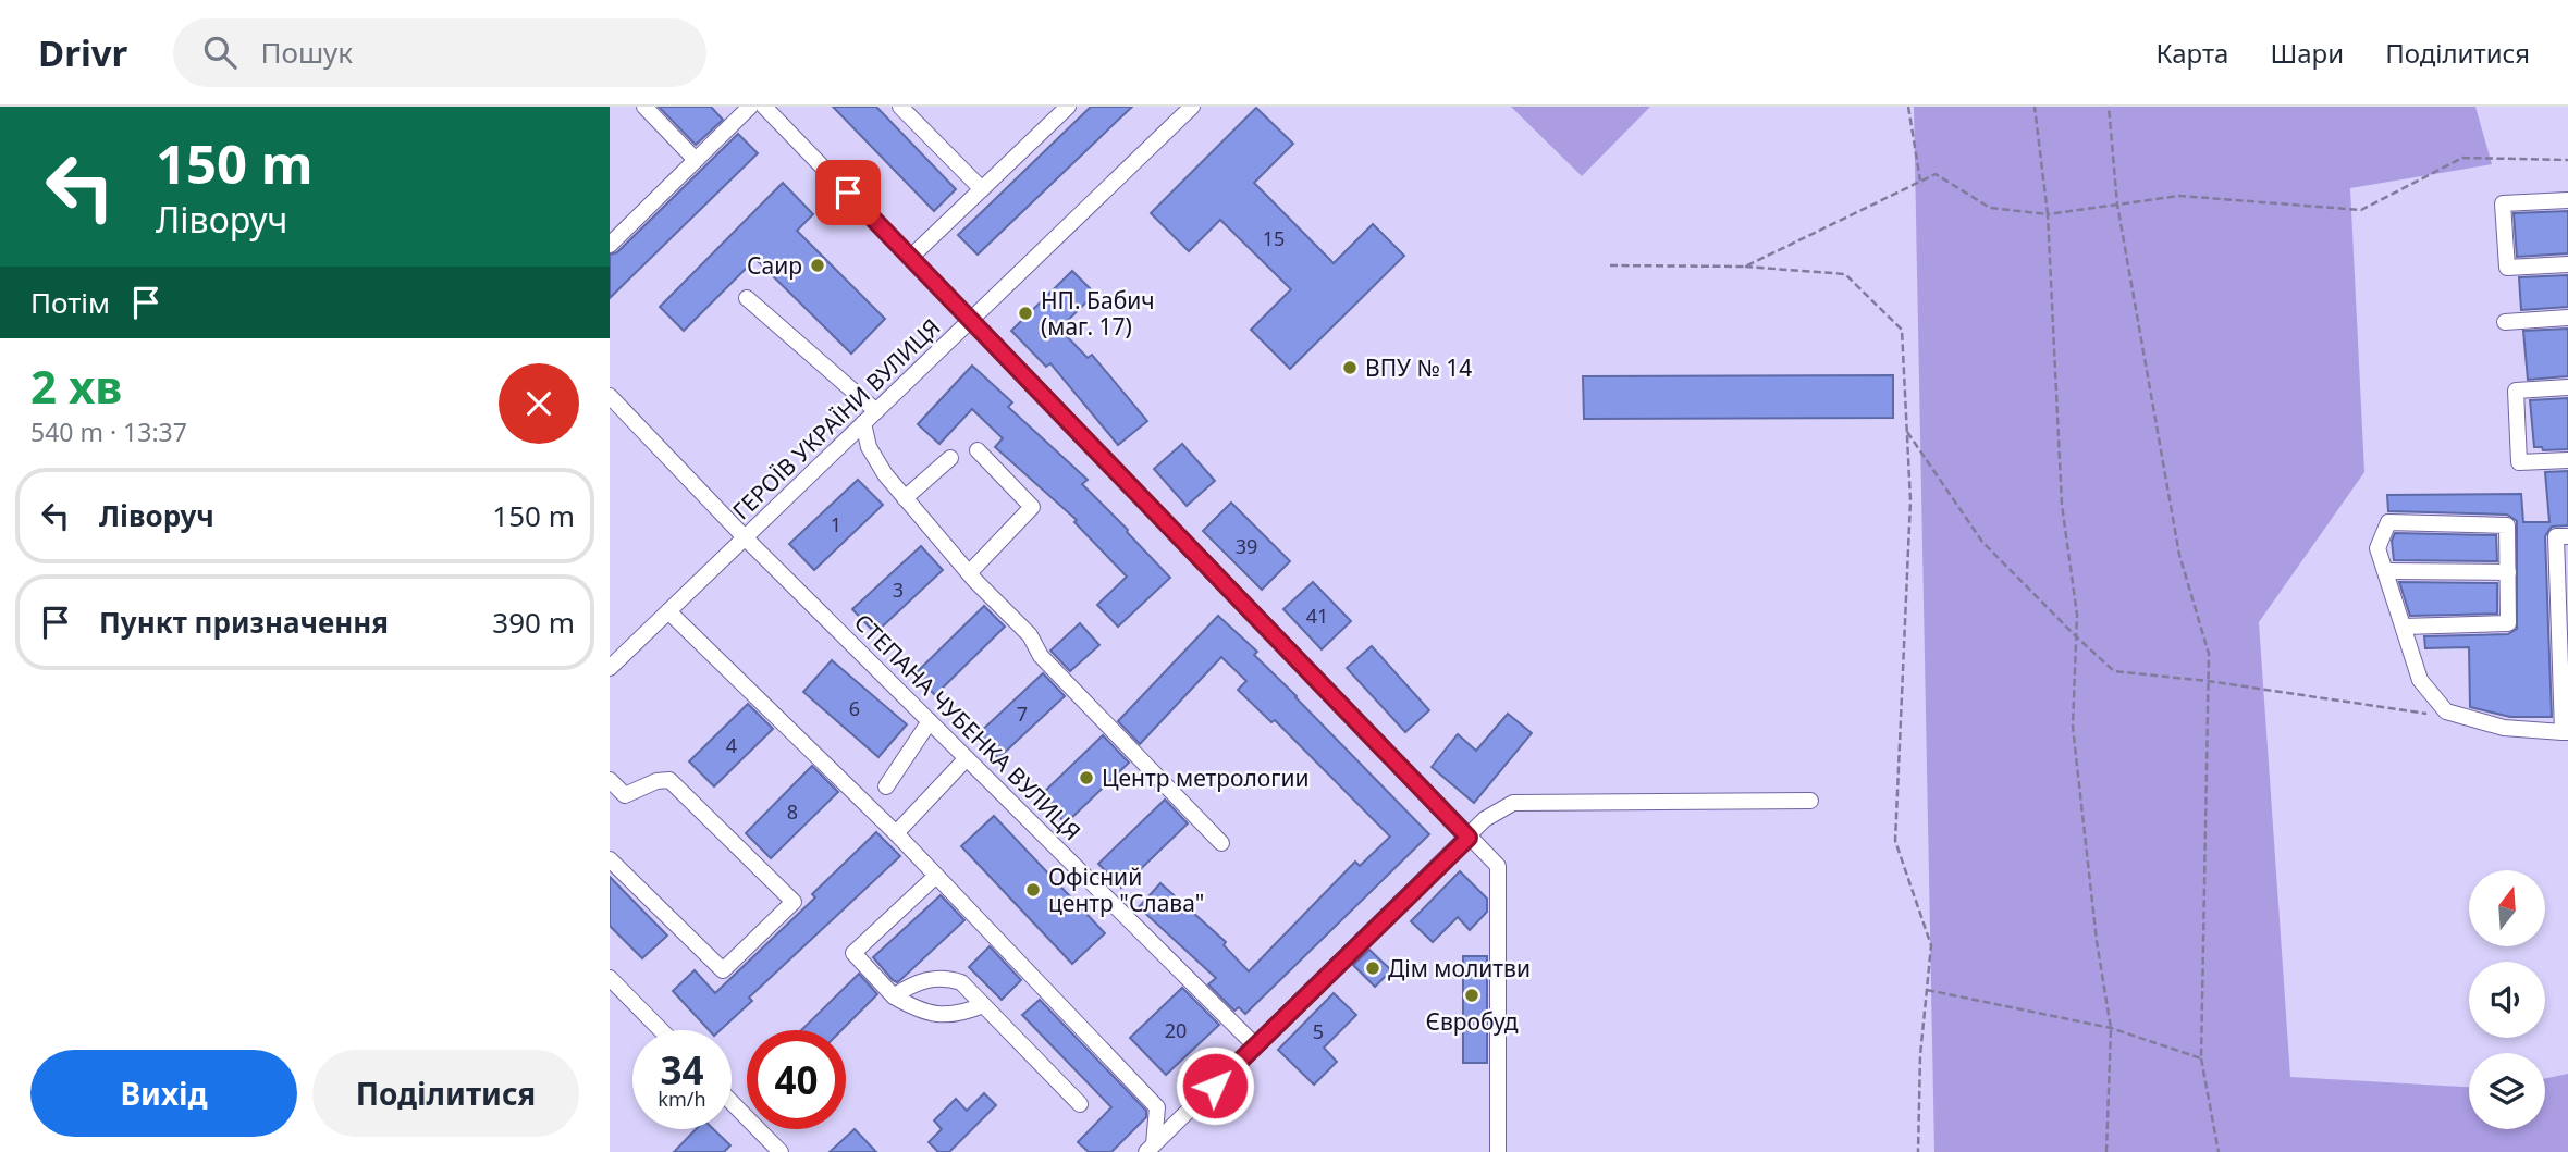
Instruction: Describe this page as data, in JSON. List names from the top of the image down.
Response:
{
  "streets": {
    "street": ["ГЕРОЇВ УКРАЇНИ ВУЛИЦЯ", "СТЕПАНА ЧУБЕНКА ВУЛИЦЯ"]
  },
  "crossings": [
    ["ГЕРОЇВ УКРАЇНИ ВУЛИЦЯ", "СТЕПАНА ЧУБЕНКА ВУЛИЦЯ"]
  ],
  "places": [
    "Саир",
    "НП. Бабич (маг. 17)",
    "ВПУ № 14",
    "Центр метрологии",
    "Офісний центр \"Слава\"",
    "Дім молитви",
    "Євробуд"
  ],
  "house_numbers": [
    "15",
    "1",
    "39",
    "3",
    "41",
    "6",
    "7",
    "4",
    "8",
    "20",
    "5"
  ],
  "north": "top",
  "page": {
    "header": "Drivr",
    "search": "Пошук",
    "nav": ["Карта", "Шари", "Поділитися"],
    "turn": ["150 m", "Ліворуч"],
    "then": "Потім",
    "heading": ["2 хв", "540 m · 13:37"],
    "list": [
      {
        "name": "Ліворуч",
        "value": "150 m"
      },
      {
        "name": "Пункт призначення",
        "value": "390 m"
      }
    ],
    "speed": "34 km/h",
    "limit": "40",
    "buttons": ["Вихід", "Поділитися"]
  }
}
